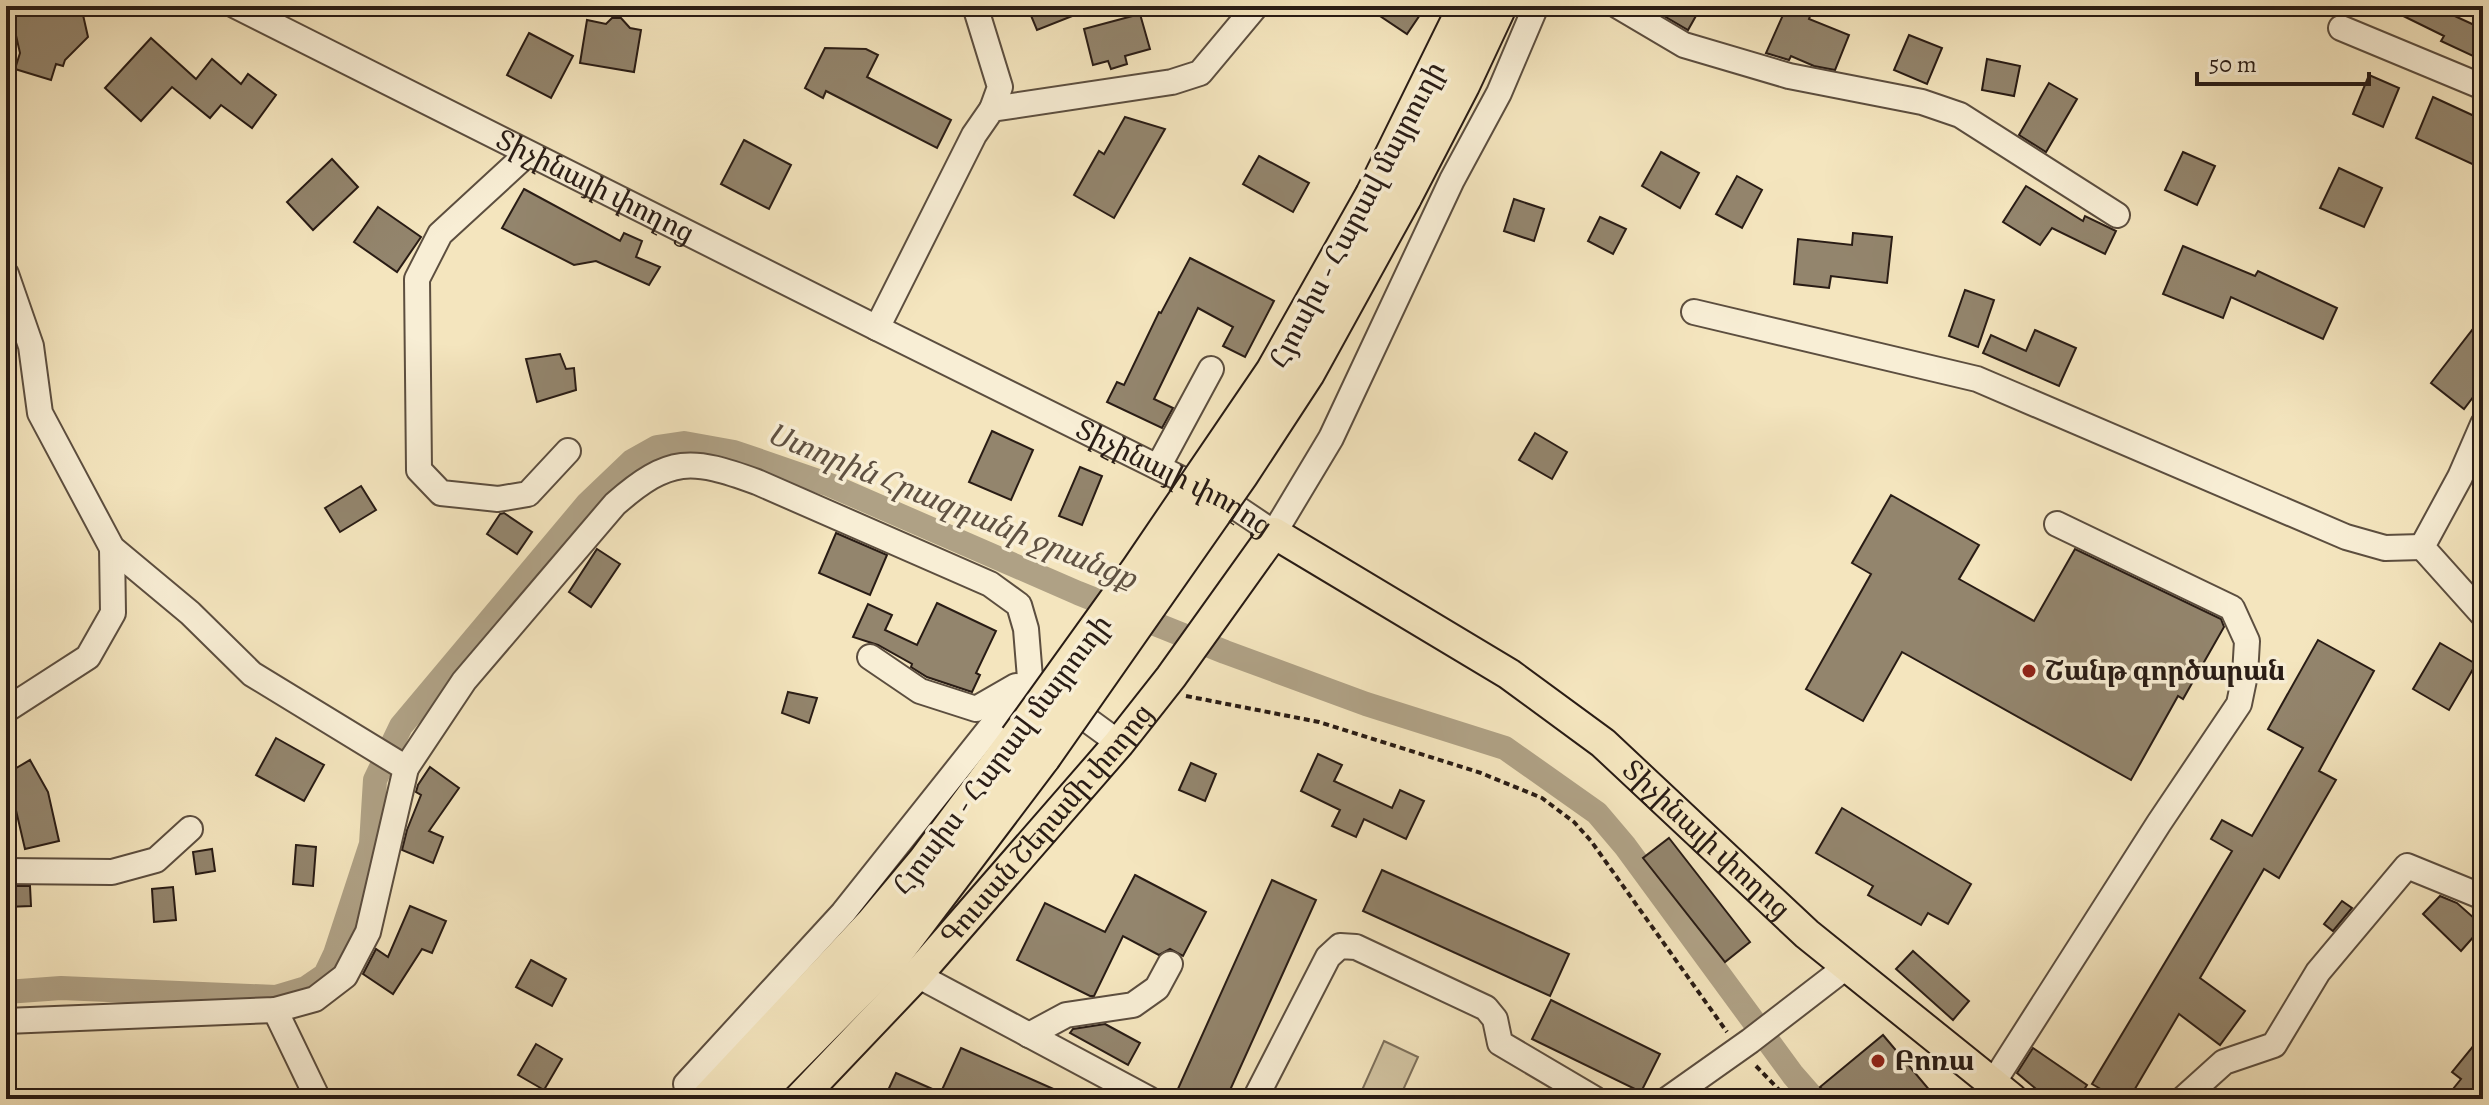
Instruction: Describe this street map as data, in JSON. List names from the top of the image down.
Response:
{
  "streets": {
    "highway": ["Հյուսիս - Հարավ մայրուղի"],
    "main road": ["Տիչինայի փողոց", "Գուսան Շերամի փողոց"]
  },
  "crossings": [
    ["Տիչինայի փողոց", "Գուսան Շերամի փողոց"]
  ],
  "water": ["Ստորին Հրազդանի ջրանցք"],
  "places": ["Շանթ գործարան", "Բոռա"],
  "scale_bar": "50 m"
}
